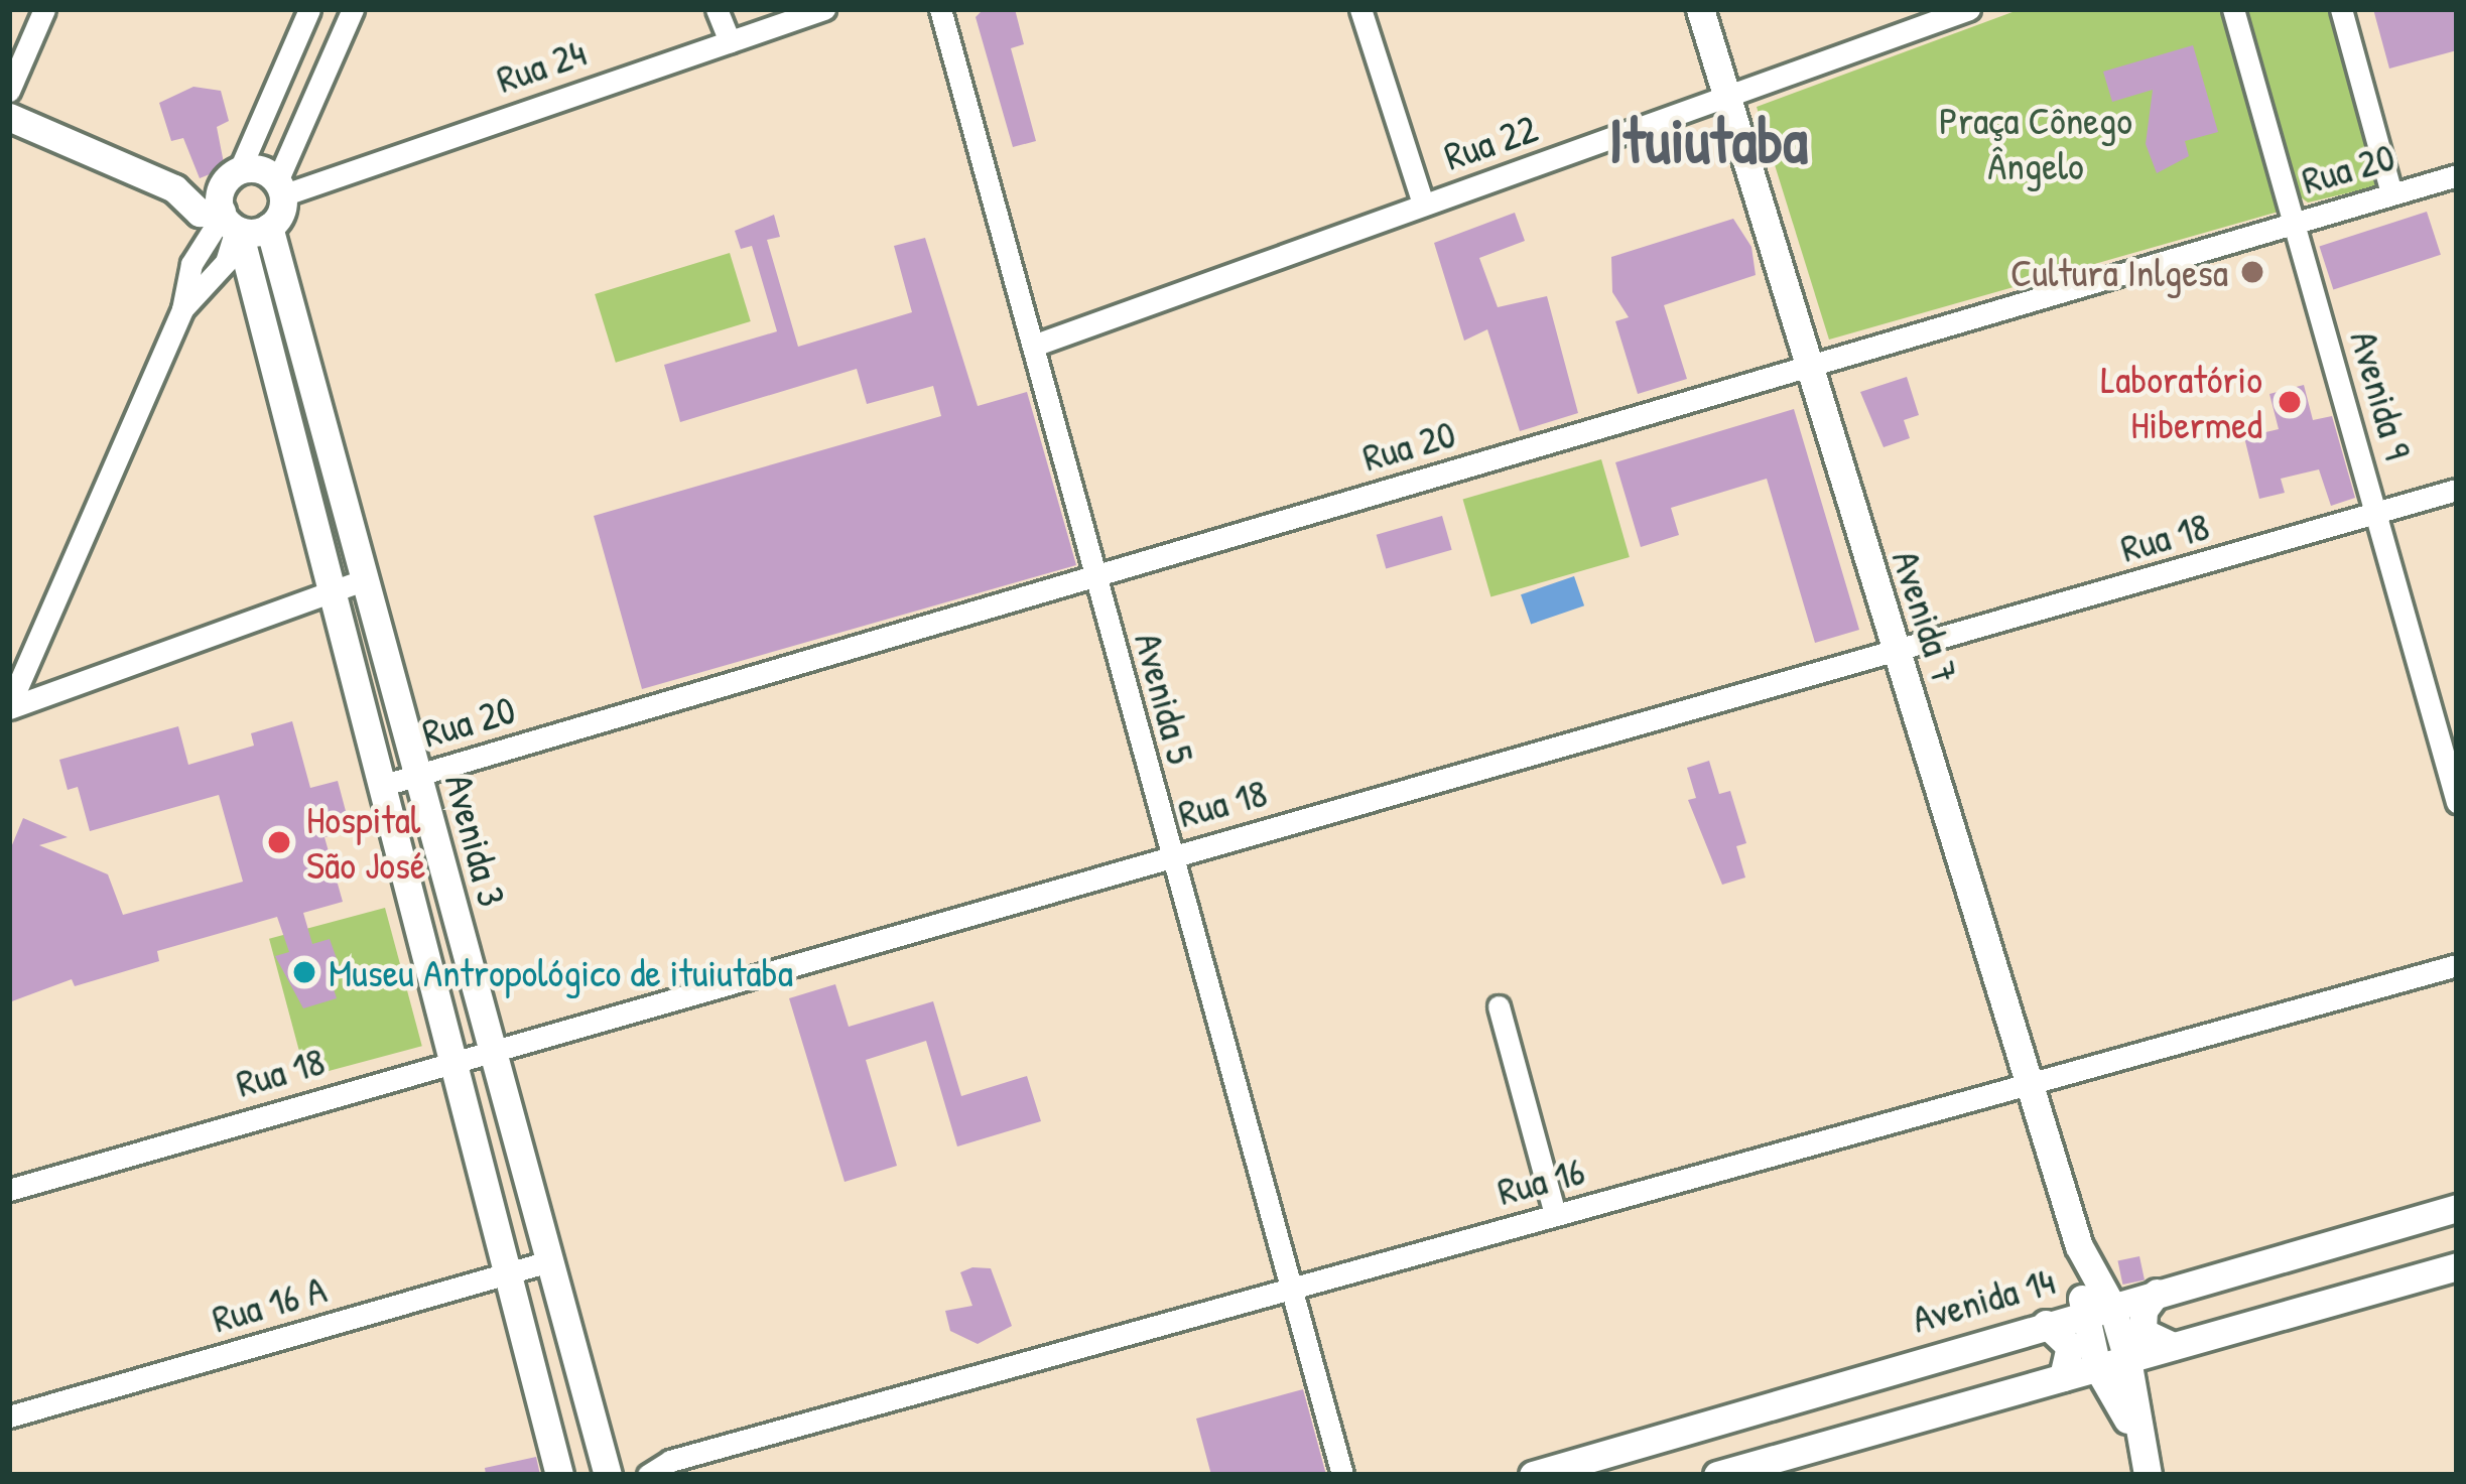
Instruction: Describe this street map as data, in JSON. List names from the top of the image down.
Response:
{
  "streets": {
    "main road": ["Avenida 7", "Avenida 3", "Avenida 14"],
    "street": [
      "Rua 24",
      "Rua 22",
      "Rua 20",
      "Avenida 9",
      "Rua 18",
      "Avenida 5",
      "Rua 16",
      "Rua 16 A"
    ]
  },
  "crossings": [
    ["Rua 22", "Avenida 7"],
    ["Rua 22", "Avenida 5"],
    ["Rua 20", "Avenida 9"],
    ["Rua 20", "Avenida 7"],
    ["Rua 20", "Avenida 5"],
    ["Rua 20", "Avenida 3"],
    ["Avenida 9", "Rua 18"],
    ["Rua 18", "Avenida 7"],
    ["Rua 18", "Avenida 5"],
    ["Rua 18", "Avenida 3"],
    ["Avenida 7", "Rua 16"],
    ["Avenida 7", "Avenida 14"],
    ["Avenida 5", "Rua 16"],
    ["Avenida 3", "Rua 16 A"]
  ],
  "districts": ["Ituiutaba"],
  "parks": ["Praça Cônego Ângelo"],
  "places": [
    "Cultura Inlgesa",
    "Laboratório Hibermed",
    "Hospital São José",
    "Museu Antropológico de ituiutaba"
  ]
}
